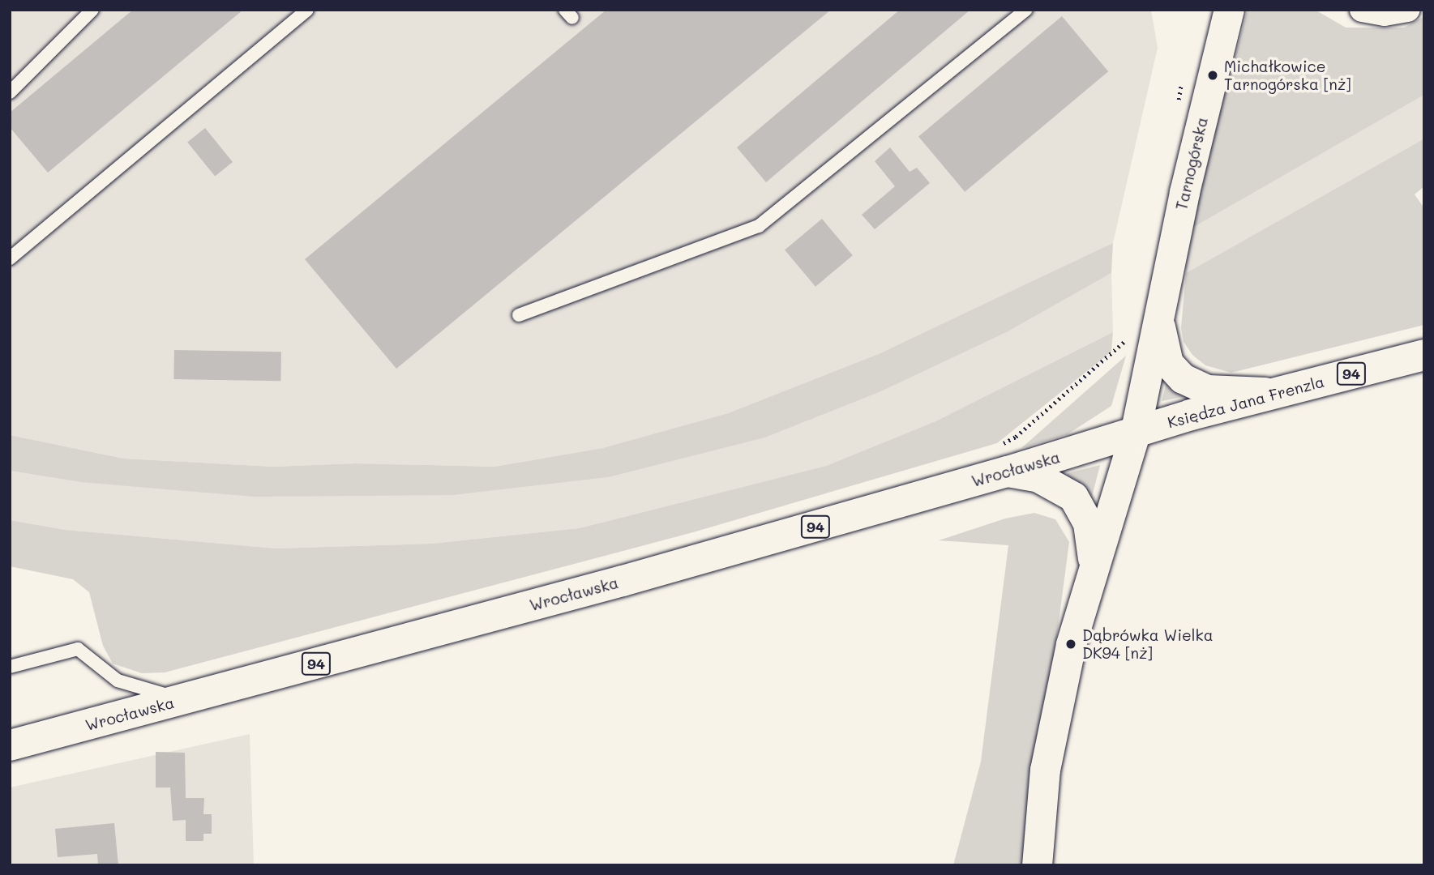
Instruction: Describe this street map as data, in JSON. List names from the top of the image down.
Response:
{
  "streets": {
    "main road": ["94", "Księdza Jana Frenzla", "Wrocławska"],
    "street": ["Tarnogórska"]
  },
  "crossings": [
    ["Tarnogórska", "Księdza Jana Frenzla"],
    ["Tarnogórska", "Wrocławska"],
    ["Księdza Jana Frenzla", "Wrocławska"]
  ],
  "places": ["Michałkowice Tarnogórska [nż]", "Dąbrówka Wielka DK94 [nż]"]
}
